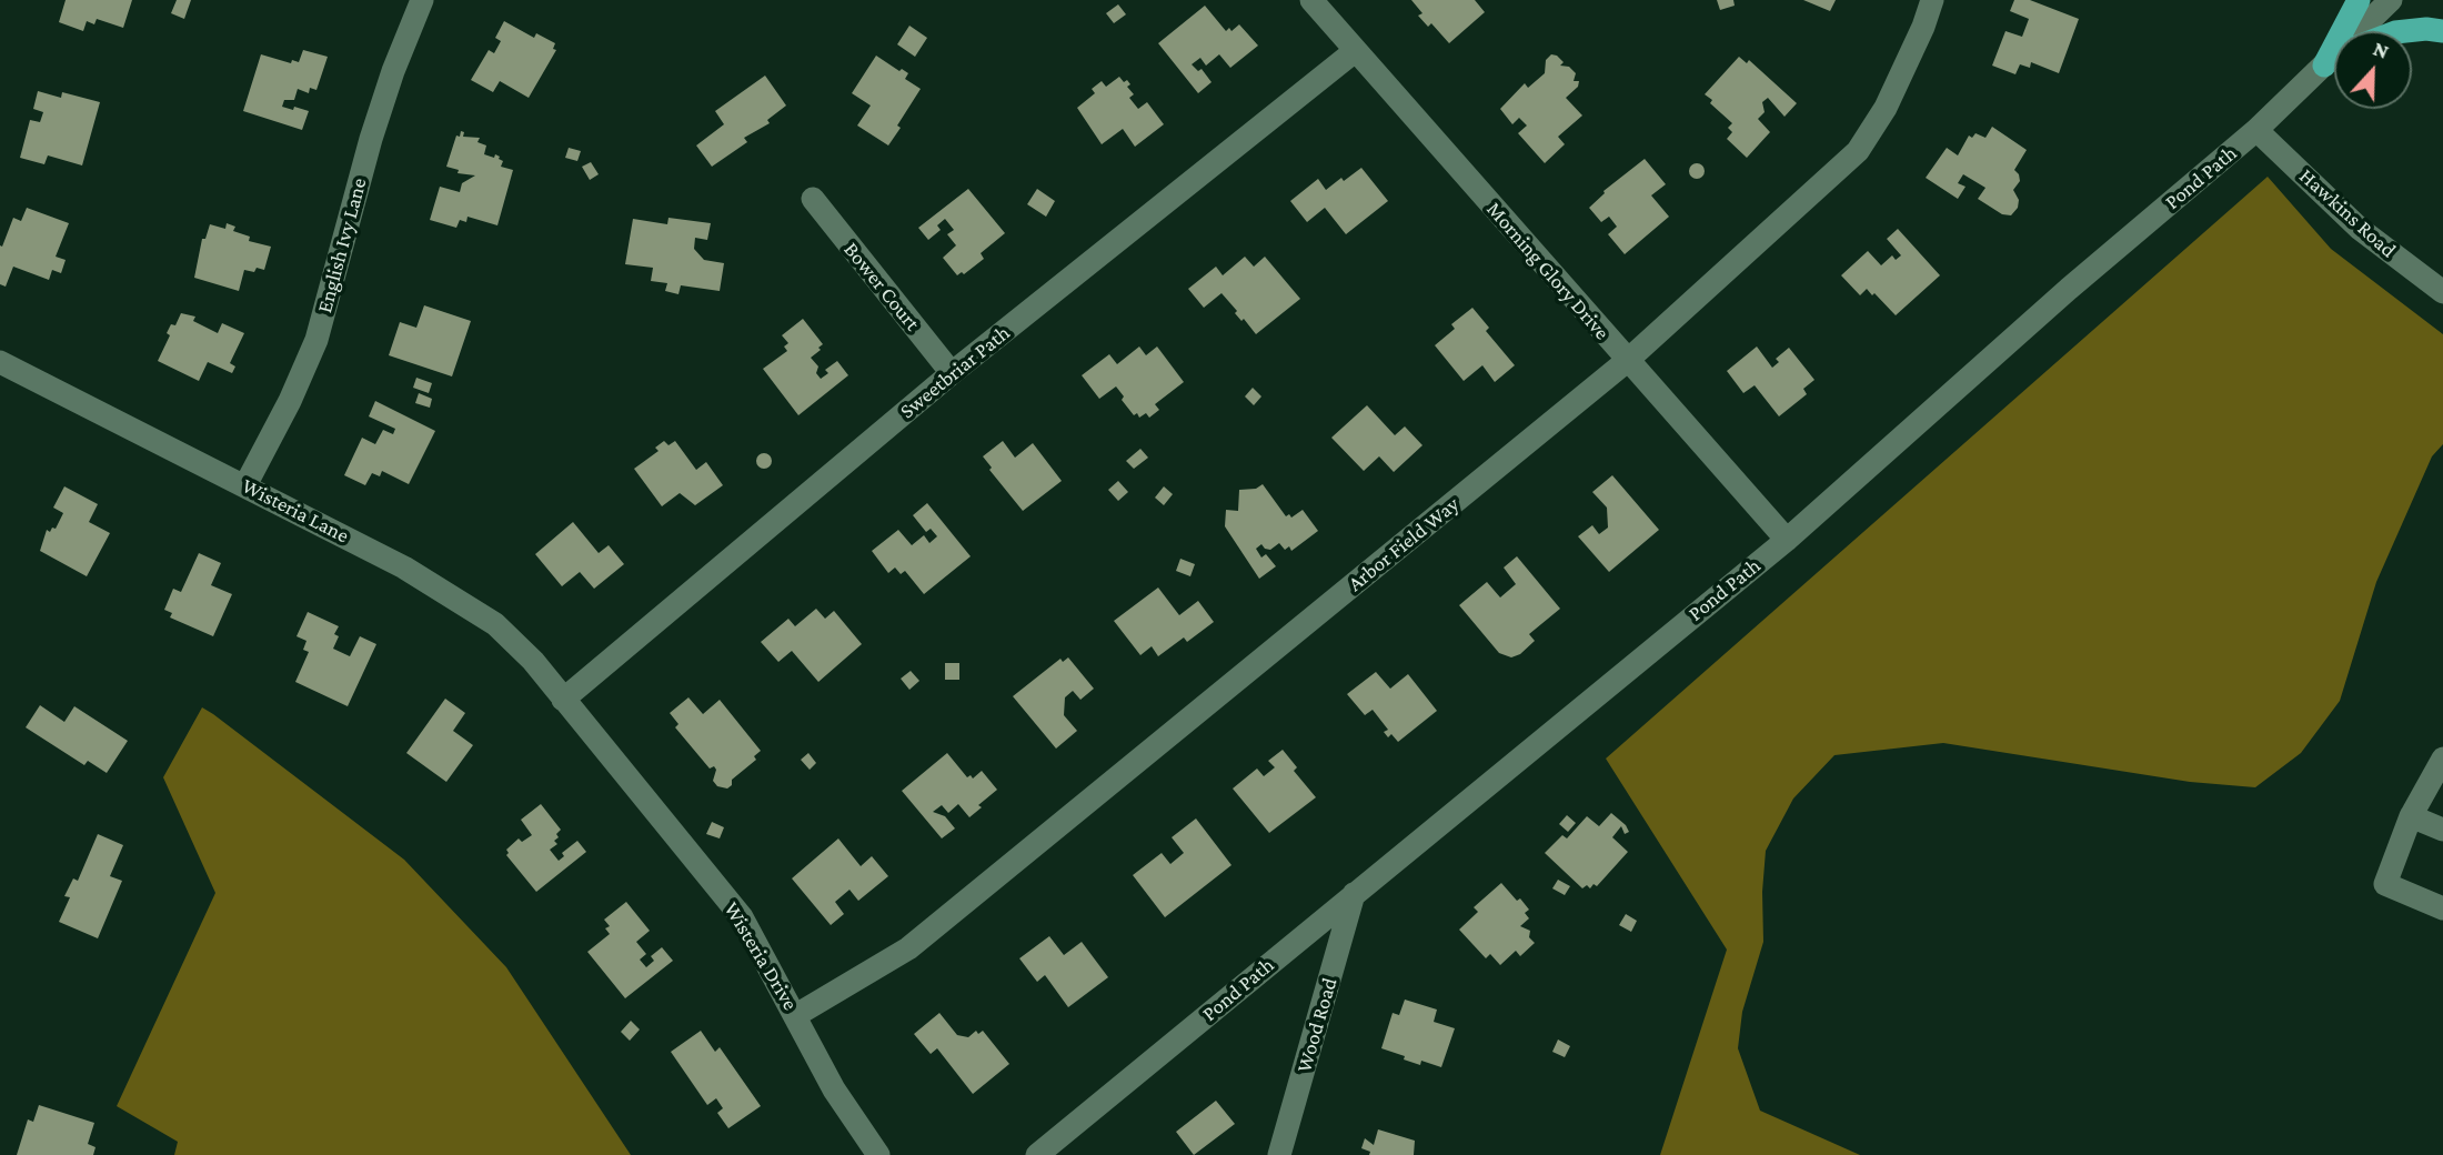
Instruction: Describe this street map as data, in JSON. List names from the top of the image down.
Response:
{
  "streets": {
    "street": [
      "Pond Path",
      "Hawkins Road",
      "English Ivy Lane",
      "Morning Glory Drive",
      "Bower Court",
      "Sweetbriar Path",
      "Wisteria Lane",
      "Arbor Field Way",
      "Wisteria Drive",
      "Wood Road"
    ]
  },
  "crossings": [
    ["Pond Path", "Hawkins Road"],
    ["Pond Path", "Morning Glory Drive"],
    ["Pond Path", "Wood Road"],
    ["English Ivy Lane", "Wisteria Lane"],
    ["Morning Glory Drive", "Sweetbriar Path"],
    ["Morning Glory Drive", "Arbor Field Way"],
    ["Bower Court", "Sweetbriar Path"],
    ["Sweetbriar Path", "Wisteria Lane"],
    ["Sweetbriar Path", "Wisteria Drive"],
    ["Wisteria Lane", "Wisteria Drive"],
    ["Arbor Field Way", "Wisteria Drive"]
  ],
  "north": "top"
}
